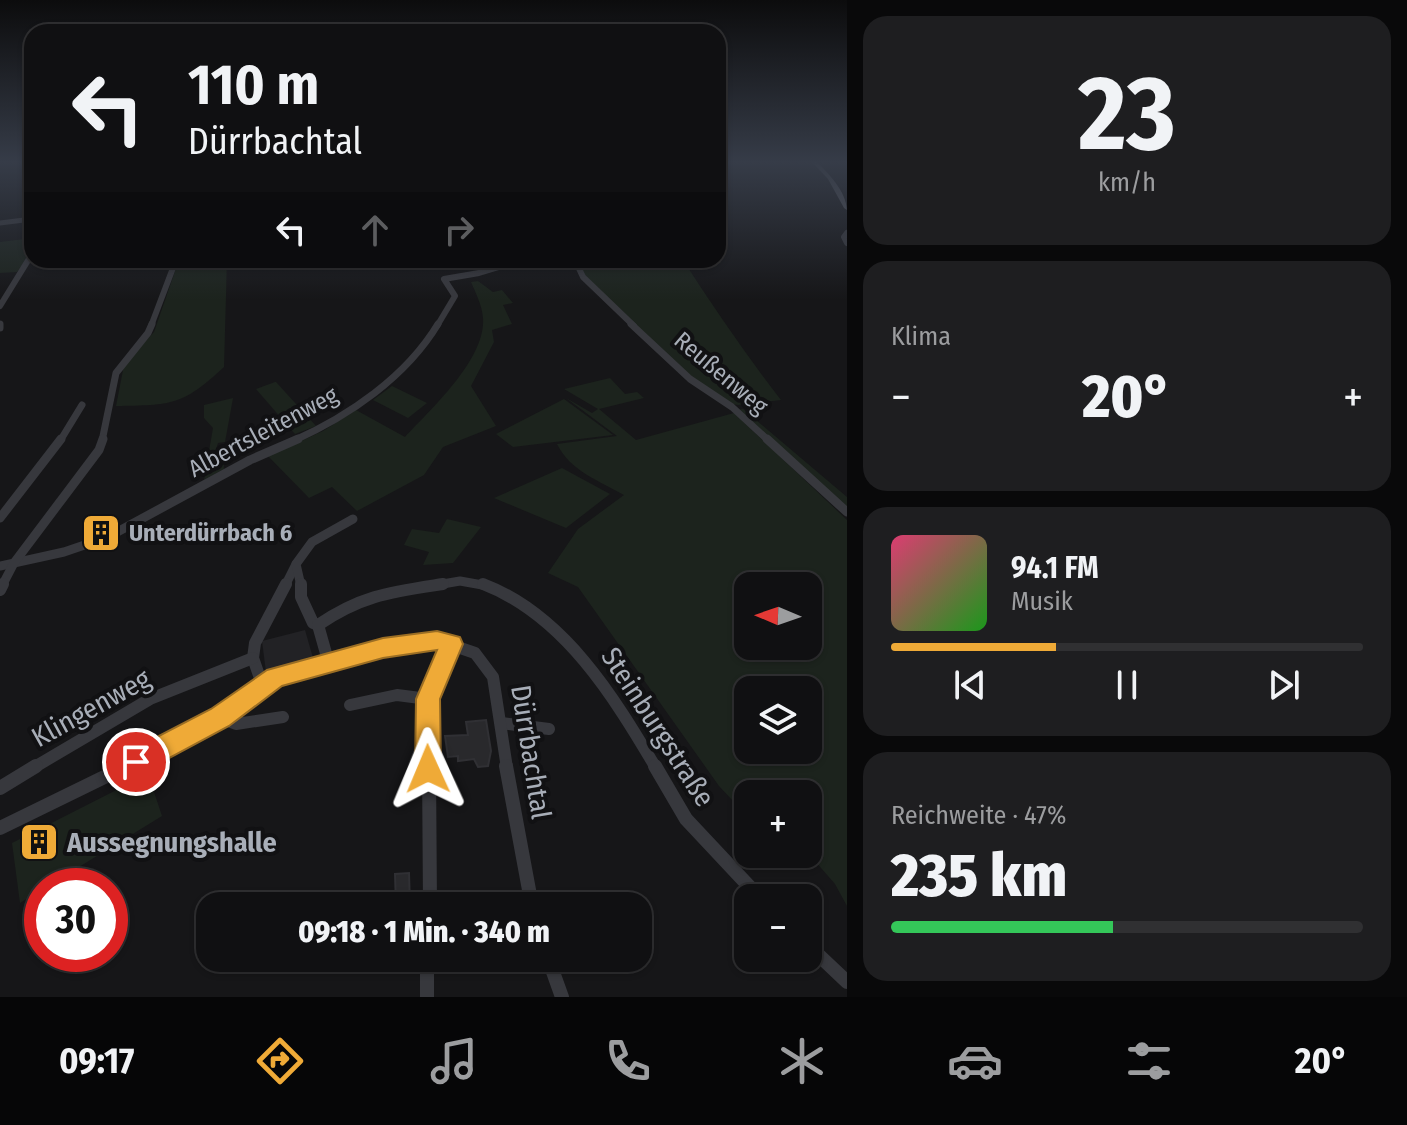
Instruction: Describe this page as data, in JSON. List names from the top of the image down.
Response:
{
  "streets": {
    "street": [
      "Reußenweg",
      "Albertsleitenweg",
      "Klingenweg",
      "Steinburgstraße",
      "Dürrbachtal"
    ]
  },
  "places": {
    "building": ["Unterdürrbach 6", "Aussegnungshalle"]
  },
  "north": "left",
  "page": {
    "tile": [
      ["23", "km/h"],
      "Klima",
      ["Reichweite · 47%", "235 km"]
    ],
    "turn": ["110 m", "Dürrbachtal"],
    "heat": ["−", "20°", "+"],
    "song": ["94.1 FM", "Musik"],
    "map_buttons": ["+", "−"],
    "limit": "30",
    "trip": "09:18 · 1 Min. · 340 m",
    "tabs": ["09:17", "20°"]
  }
}
